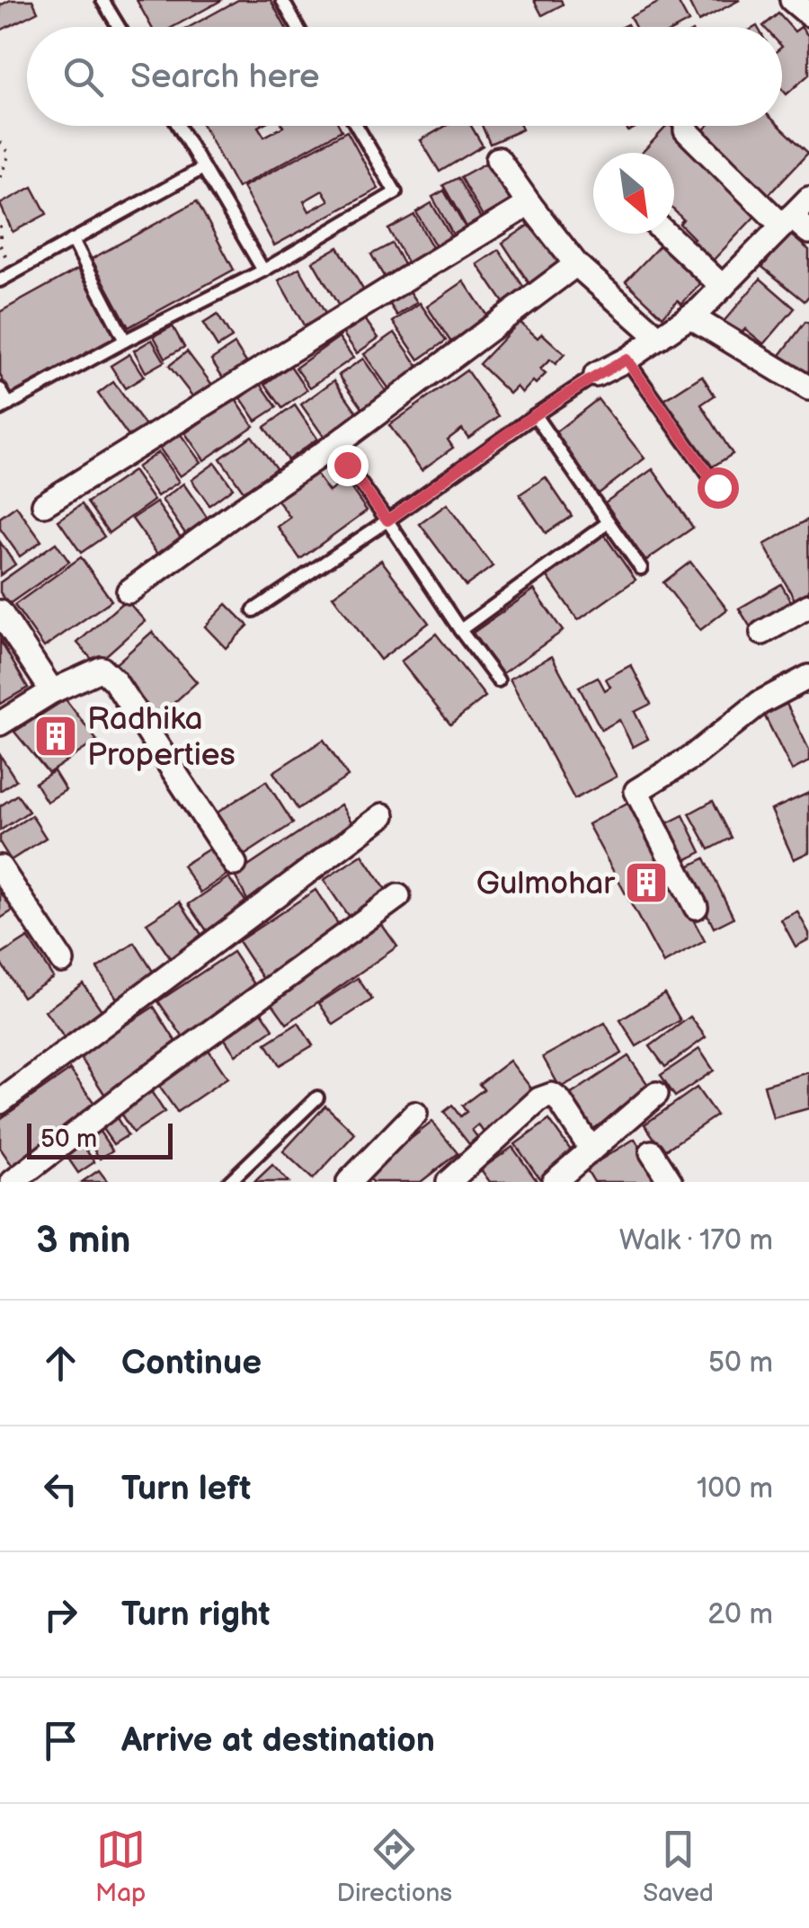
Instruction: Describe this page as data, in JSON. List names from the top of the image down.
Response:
{
  "places": {
    "building": ["Radhika Properties", "Gulmohar"]
  },
  "scale_bar": "50 m",
  "north": "bottom right",
  "page": {
    "search": "Search here",
    "scale": "50 m",
    "heading": ["3 min", "Walk · 170 m"],
    "list": [
      ["Continue", "50 m"],
      ["Turn left", "100 m"],
      ["Turn right", "20 m"],
      "Arrive at destination"
    ],
    "nav": ["Map", "Directions", "Saved"]
  }
}
